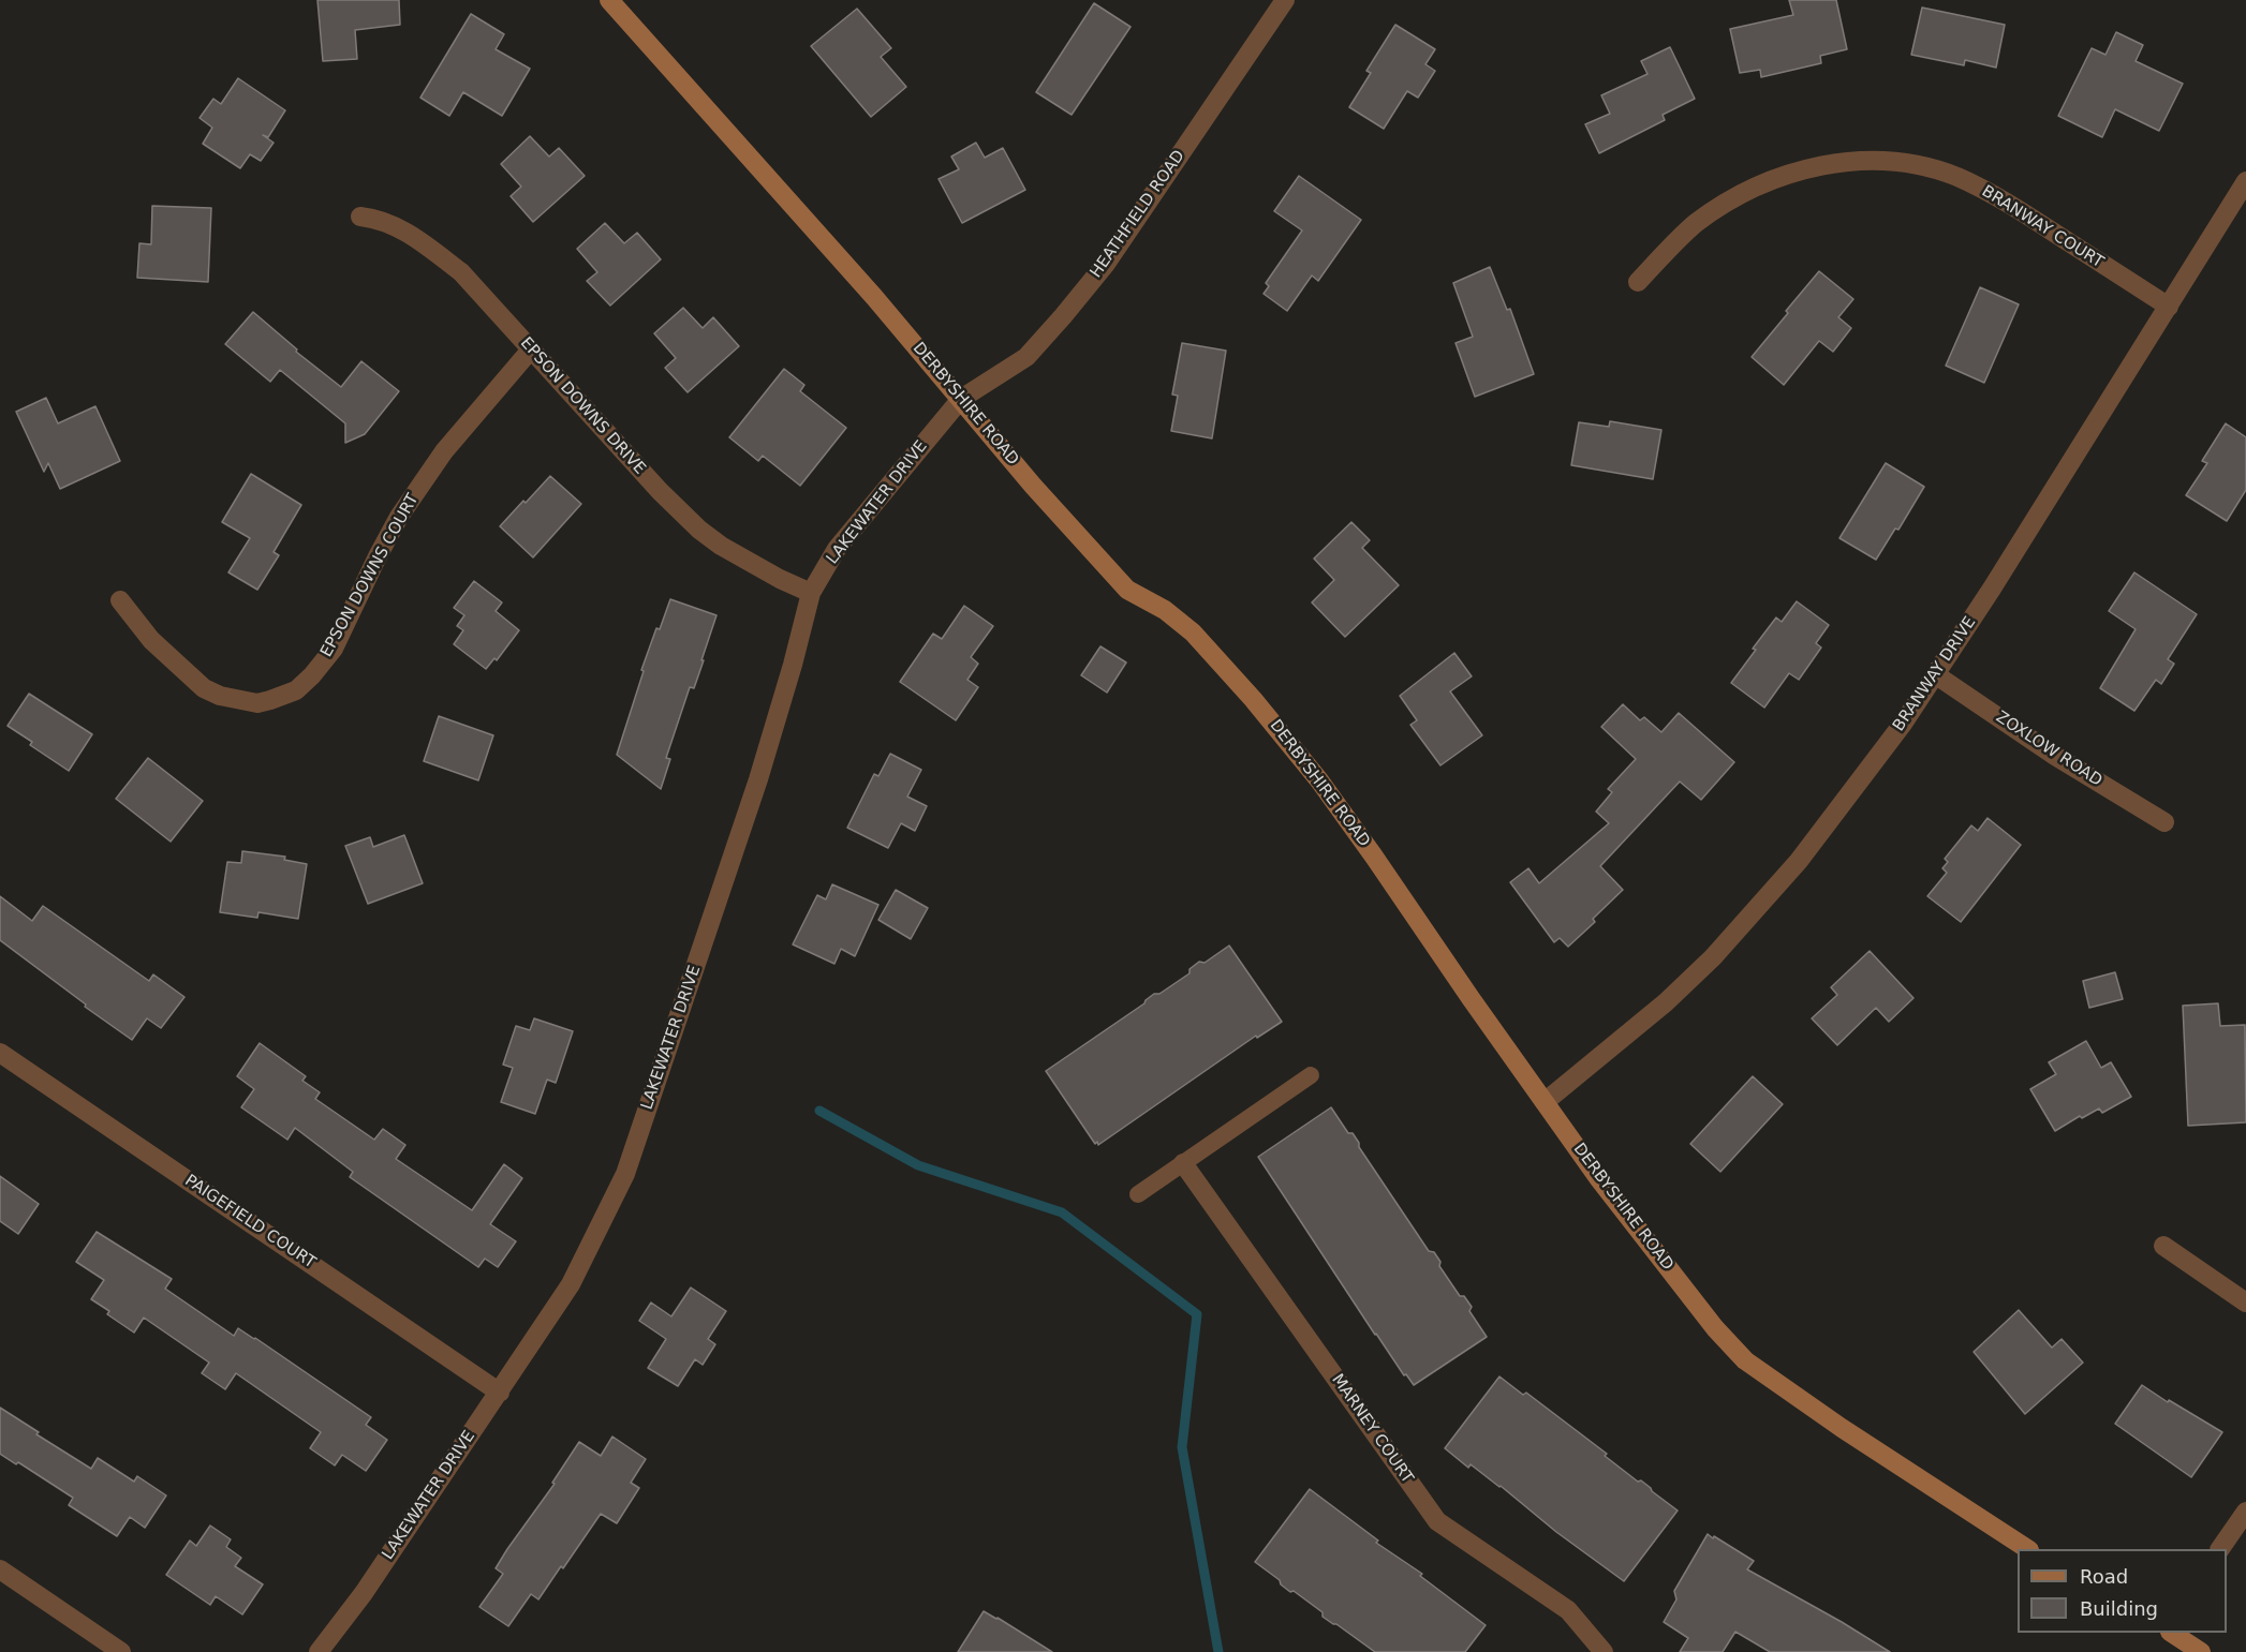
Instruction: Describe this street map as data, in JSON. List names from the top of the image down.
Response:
{
  "streets": {
    "street": [
      "HEATHFIELD ROAD",
      "BRANWAY COURT",
      "DERBYSHIRE ROAD",
      "EPSON DOWNS DRIVE",
      "LAKEWATER DRIVE",
      "EPSON DOWNS COURT",
      "BRANWAY DRIVE",
      "ZOXLOW ROAD",
      "PAIGEFIELD COURT",
      "MARNEY COURT"
    ]
  },
  "crossings": [
    ["HEATHFIELD ROAD", "DERBYSHIRE ROAD"],
    ["HEATHFIELD ROAD", "LAKEWATER DRIVE"],
    ["BRANWAY COURT", "BRANWAY DRIVE"],
    ["DERBYSHIRE ROAD", "LAKEWATER DRIVE"],
    ["DERBYSHIRE ROAD", "BRANWAY DRIVE"],
    ["EPSON DOWNS DRIVE", "LAKEWATER DRIVE"],
    ["EPSON DOWNS DRIVE", "EPSON DOWNS COURT"],
    ["LAKEWATER DRIVE", "PAIGEFIELD COURT"],
    ["BRANWAY DRIVE", "ZOXLOW ROAD"]
  ],
  "legend": ["Road", "Building"]
}
